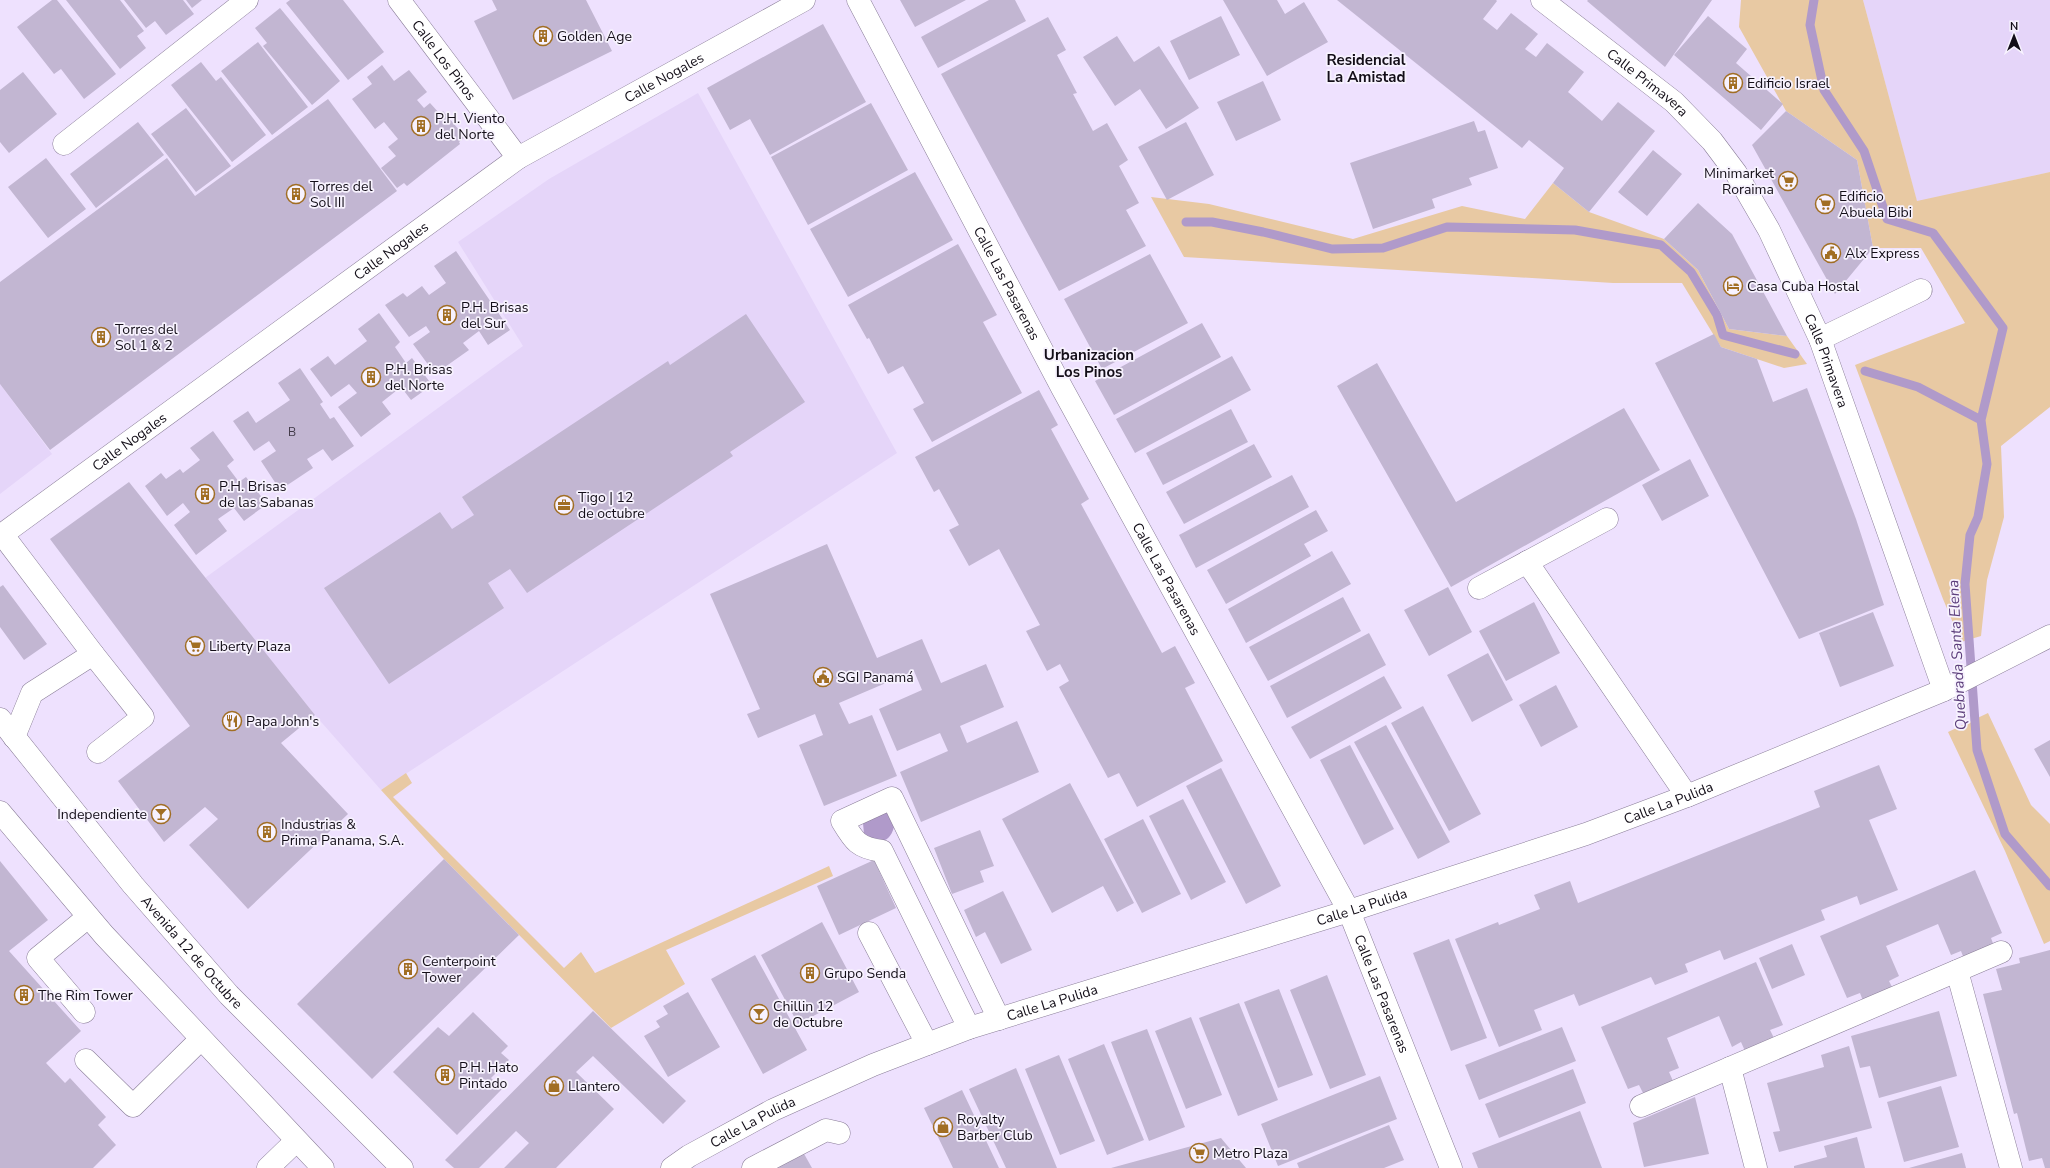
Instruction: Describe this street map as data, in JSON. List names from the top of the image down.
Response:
{
  "streets": {
    "street": [
      "Calle Los Pinos",
      "Calle Nogales",
      "Calle Primavera",
      "Calle Las Pasarenas",
      "Calle La Pulida",
      "Avenida 12 de Octubre"
    ]
  },
  "crossings": [
    ["Calle Los Pinos", "Calle Nogales"],
    ["Calle Primavera", "Calle La Pulida"],
    ["Calle Las Pasarenas", "Calle La Pulida"]
  ],
  "districts": ["Residencial La Amistad", "Urbanizacion Los Pinos"],
  "water": ["Quebrada Santa Elena"],
  "places": {
    "building": [
      "Golden Age",
      "Edificio Israel",
      "P.H. Viento del Norte",
      "Torres del Sol III",
      "P.H. Brisas del Sur",
      "Torres del Sol 1 & 2",
      "P.H. Brisas del Norte",
      "P.H. Brisas de las Sabanas",
      "Industrias & Prima Panama, S.A.",
      "Centerpoint Tower",
      "Grupo Senda",
      "The Rim Tower",
      "P.H. Hato Pintado"
    ],
    "supermarket": [
      "Minimarket Roraima",
      "Edificio Abuela Bibi",
      "Liberty Plaza",
      "Metro Plaza"
    ],
    "public building": ["Alx Express", "SGI Panamá"],
    "hotel": ["Casa Cuba Hostal"],
    "office": ["Tigo | 12 de octubre"],
    "restaurant": ["Papa John's"],
    "bar": ["Independiente", "Chillin 12 de Octubre"],
    "shop": ["Llantero", "Royalty Barber Club"]
  },
  "house_numbers": ["B"],
  "north": "top"
}
